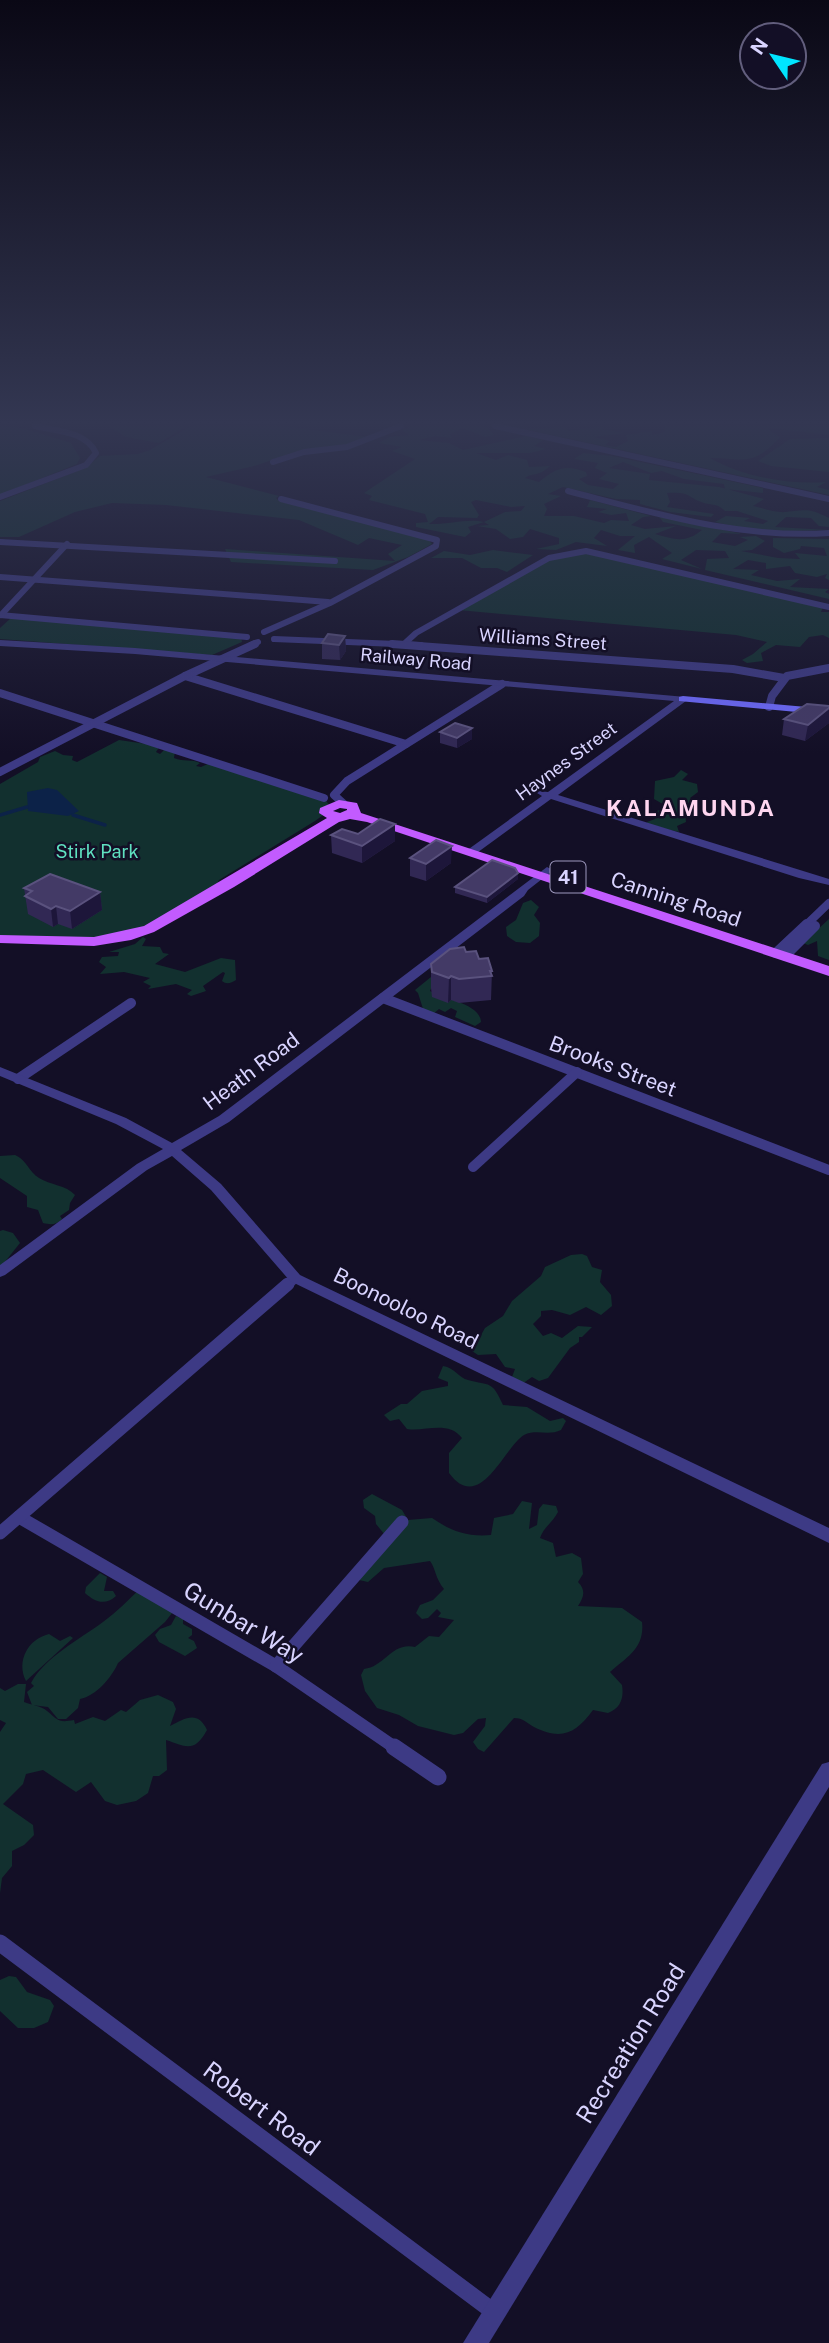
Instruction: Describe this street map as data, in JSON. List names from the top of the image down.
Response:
{
  "streets": {
    "main road": ["Railway Road", "41", "Canning Road"],
    "street": [
      "Williams Street",
      "Haynes Street",
      "Brooks Street",
      "Heath Road",
      "Boonooloo Road",
      "Gunbar Way",
      "Recreation Road",
      "Robert Road"
    ]
  },
  "crossings": [
    ["Railway Road", "Haynes Street"],
    ["Haynes Street", "Canning Road"],
    ["Canning Road", "Heath Road"],
    ["Brooks Street", "Heath Road"],
    ["Heath Road", "Boonooloo Road"],
    ["Recreation Road", "Robert Road"]
  ],
  "districts": ["KALAMUNDA"],
  "parks": ["Stirk Park"],
  "north": "top left"
}
